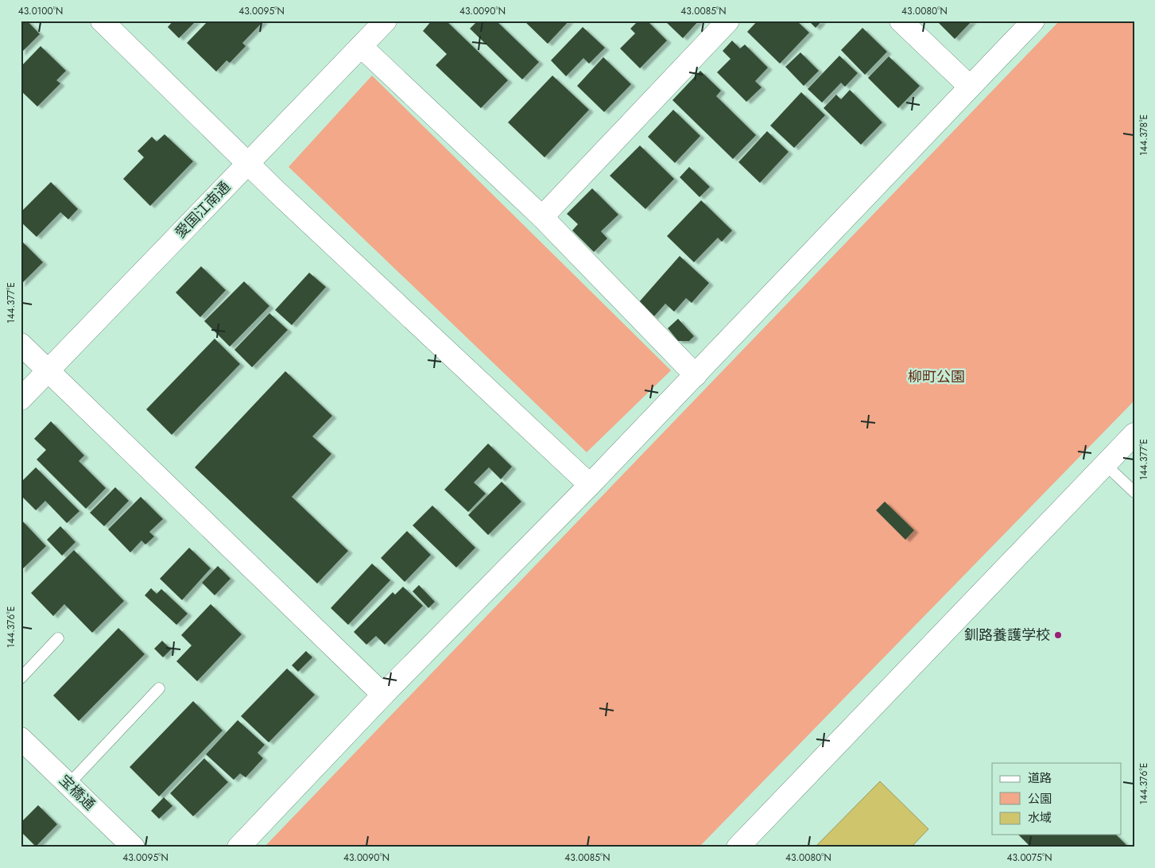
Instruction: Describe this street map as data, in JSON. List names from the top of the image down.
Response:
{
  "streets": {
    "street": ["愛国江南通", "宝橋通"]
  },
  "parks": ["柳町公園"],
  "places": ["釧路養護学校"],
  "legend": ["道路", "公園", "水域"],
  "coordinates": [
    "43.0100°N",
    "43.0095°N",
    "43.0090°N",
    "43.0085°N",
    "43.0080°N",
    "144.378°E",
    "144.377°E",
    "144.376°E",
    "43.0075°N"
  ]
}
